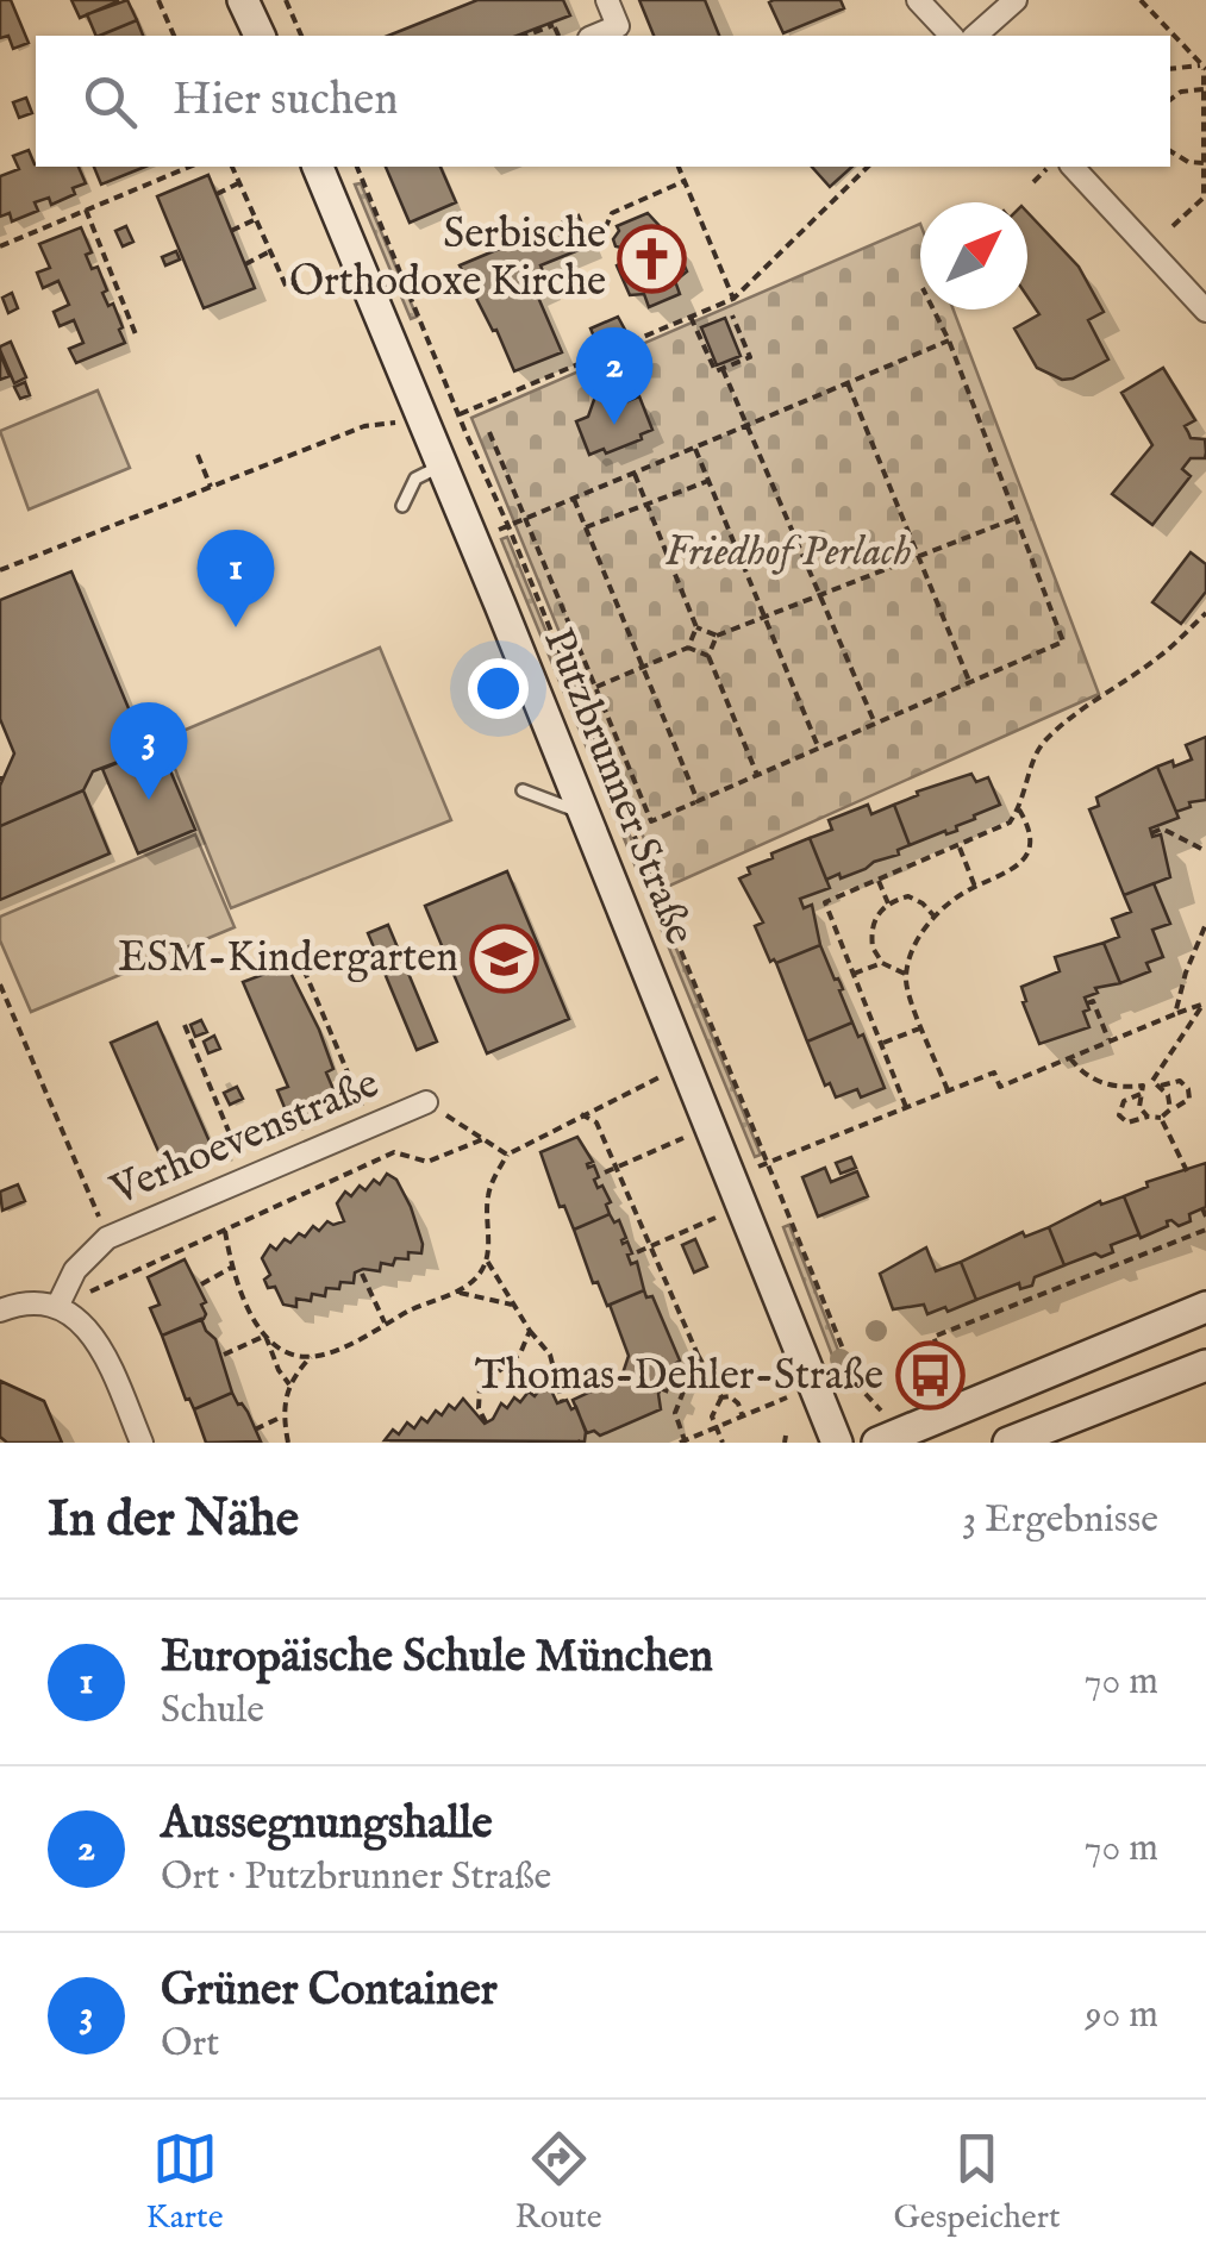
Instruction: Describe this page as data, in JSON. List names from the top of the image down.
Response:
{
  "streets": {
    "main road": ["Putzbrunner Straße"],
    "street": ["Verhoevenstraße"]
  },
  "parks": ["Friedhof Perlach"],
  "places": {
    "church": ["Serbische Orthodoxe Kirche"],
    "school or university": ["ESM-Kindergarten"],
    "bus stop": ["Thomas-Dehler-Straße"]
  },
  "north": "top right",
  "page": {
    "search": "Hier suchen",
    "pins": ["2", "1", "3"],
    "heading": ["In der Nähe", "3 Ergebnisse"],
    "list": [
      {
        "mark": "1",
        "name": "Europäische Schule München",
        "note": "Schule",
        "value": "70 m"
      },
      {
        "mark": "2",
        "name": "Aussegnungshalle",
        "note": "Ort · Putzbrunner Straße",
        "value": "70 m"
      },
      {
        "mark": "3",
        "name": "Grüner Container",
        "note": "Ort",
        "value": "90 m"
      }
    ],
    "nav": ["Karte", "Route", "Gespeichert"]
  }
}
